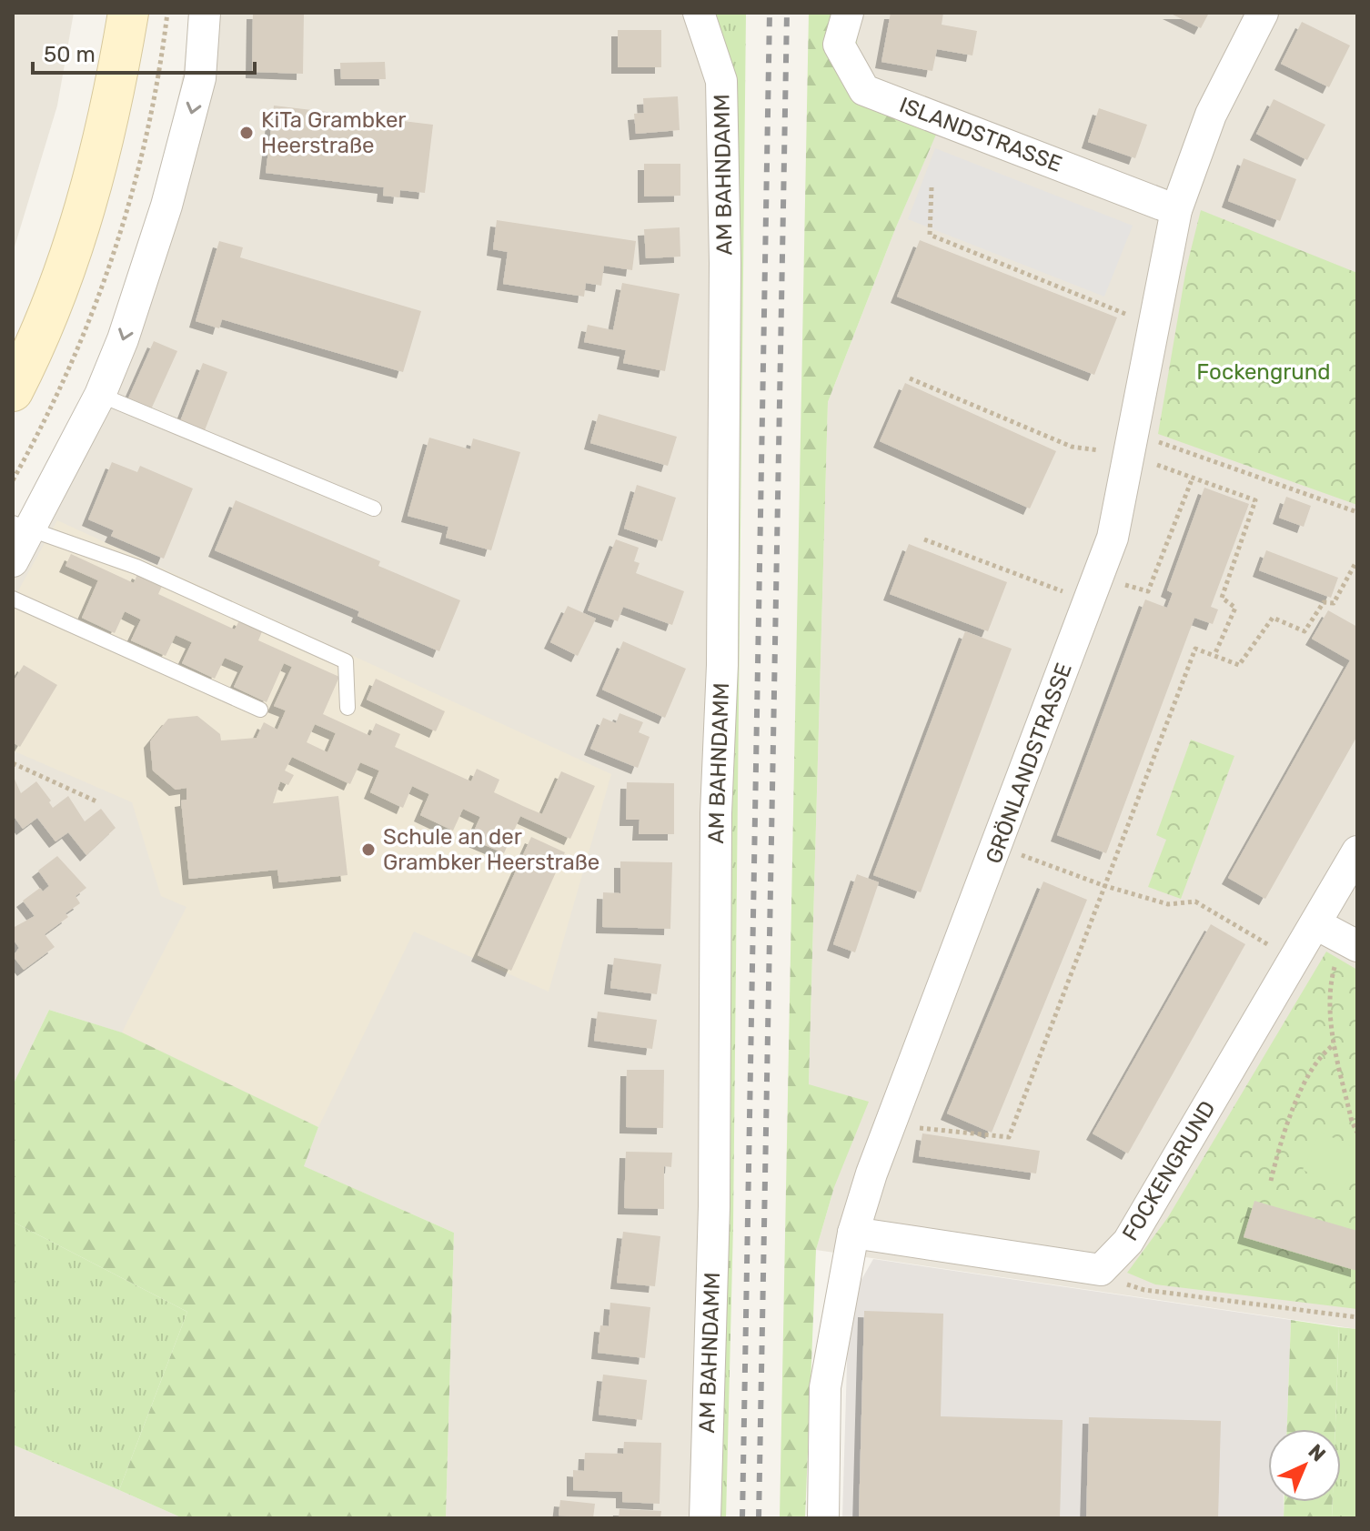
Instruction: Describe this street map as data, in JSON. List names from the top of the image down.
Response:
{
  "streets": {
    "street": [
      "ISLANDSTRASSE",
      "AM BAHNDAMM",
      "GRÖNLANDSTRASSE",
      "FOCKENGRUND"
    ]
  },
  "crossings": [
    ["ISLANDSTRASSE", "GRÖNLANDSTRASSE"]
  ],
  "parks": ["Fockengrund"],
  "places": ["KiTa Grambker Heerstraße", "Schule an der Grambker Heerstraße"],
  "scale_bar": "50 m",
  "north": "top right"
}
